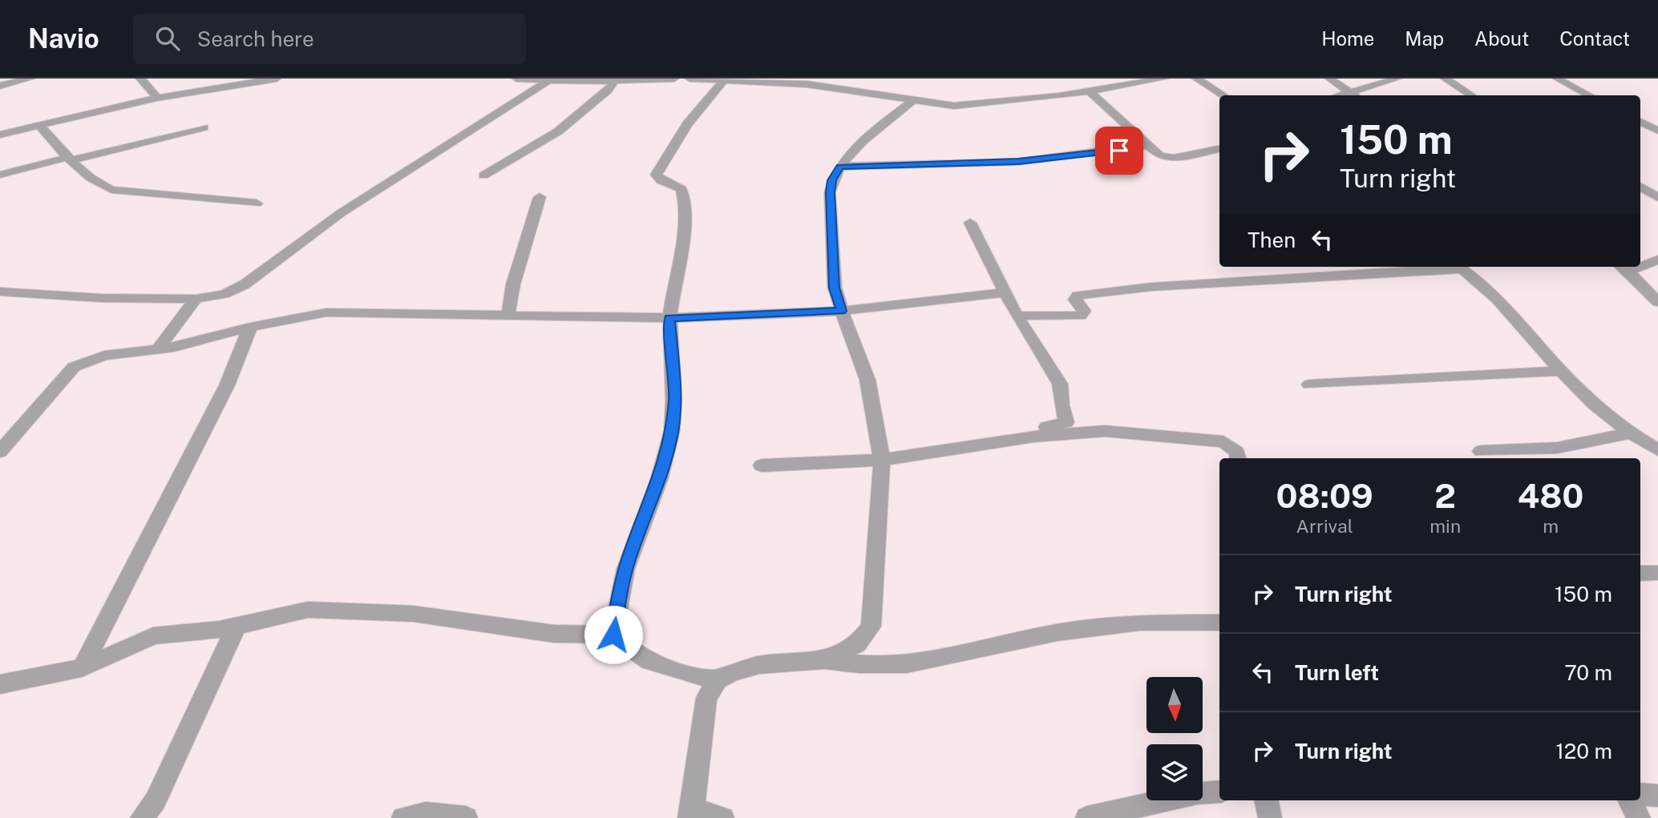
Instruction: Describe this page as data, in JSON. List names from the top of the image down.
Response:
{
  "north": "bottom",
  "page": {
    "header": "Navio",
    "search": "Search here",
    "nav": [
      "Home",
      "Map",
      "About",
      "Contact"
    ],
    "turn": ["150 m", "Turn right"],
    "then": "Then",
    "eta": [
      "08:09",
      "Arrival",
      "2",
      "min",
      "480",
      "m"
    ],
    "list": [
      {
        "name": "Turn right",
        "value": "150 m"
      },
      {
        "name": "Turn left",
        "value": "70 m"
      },
      {
        "name": "Turn right",
        "value": "120 m"
      }
    ]
  }
}
